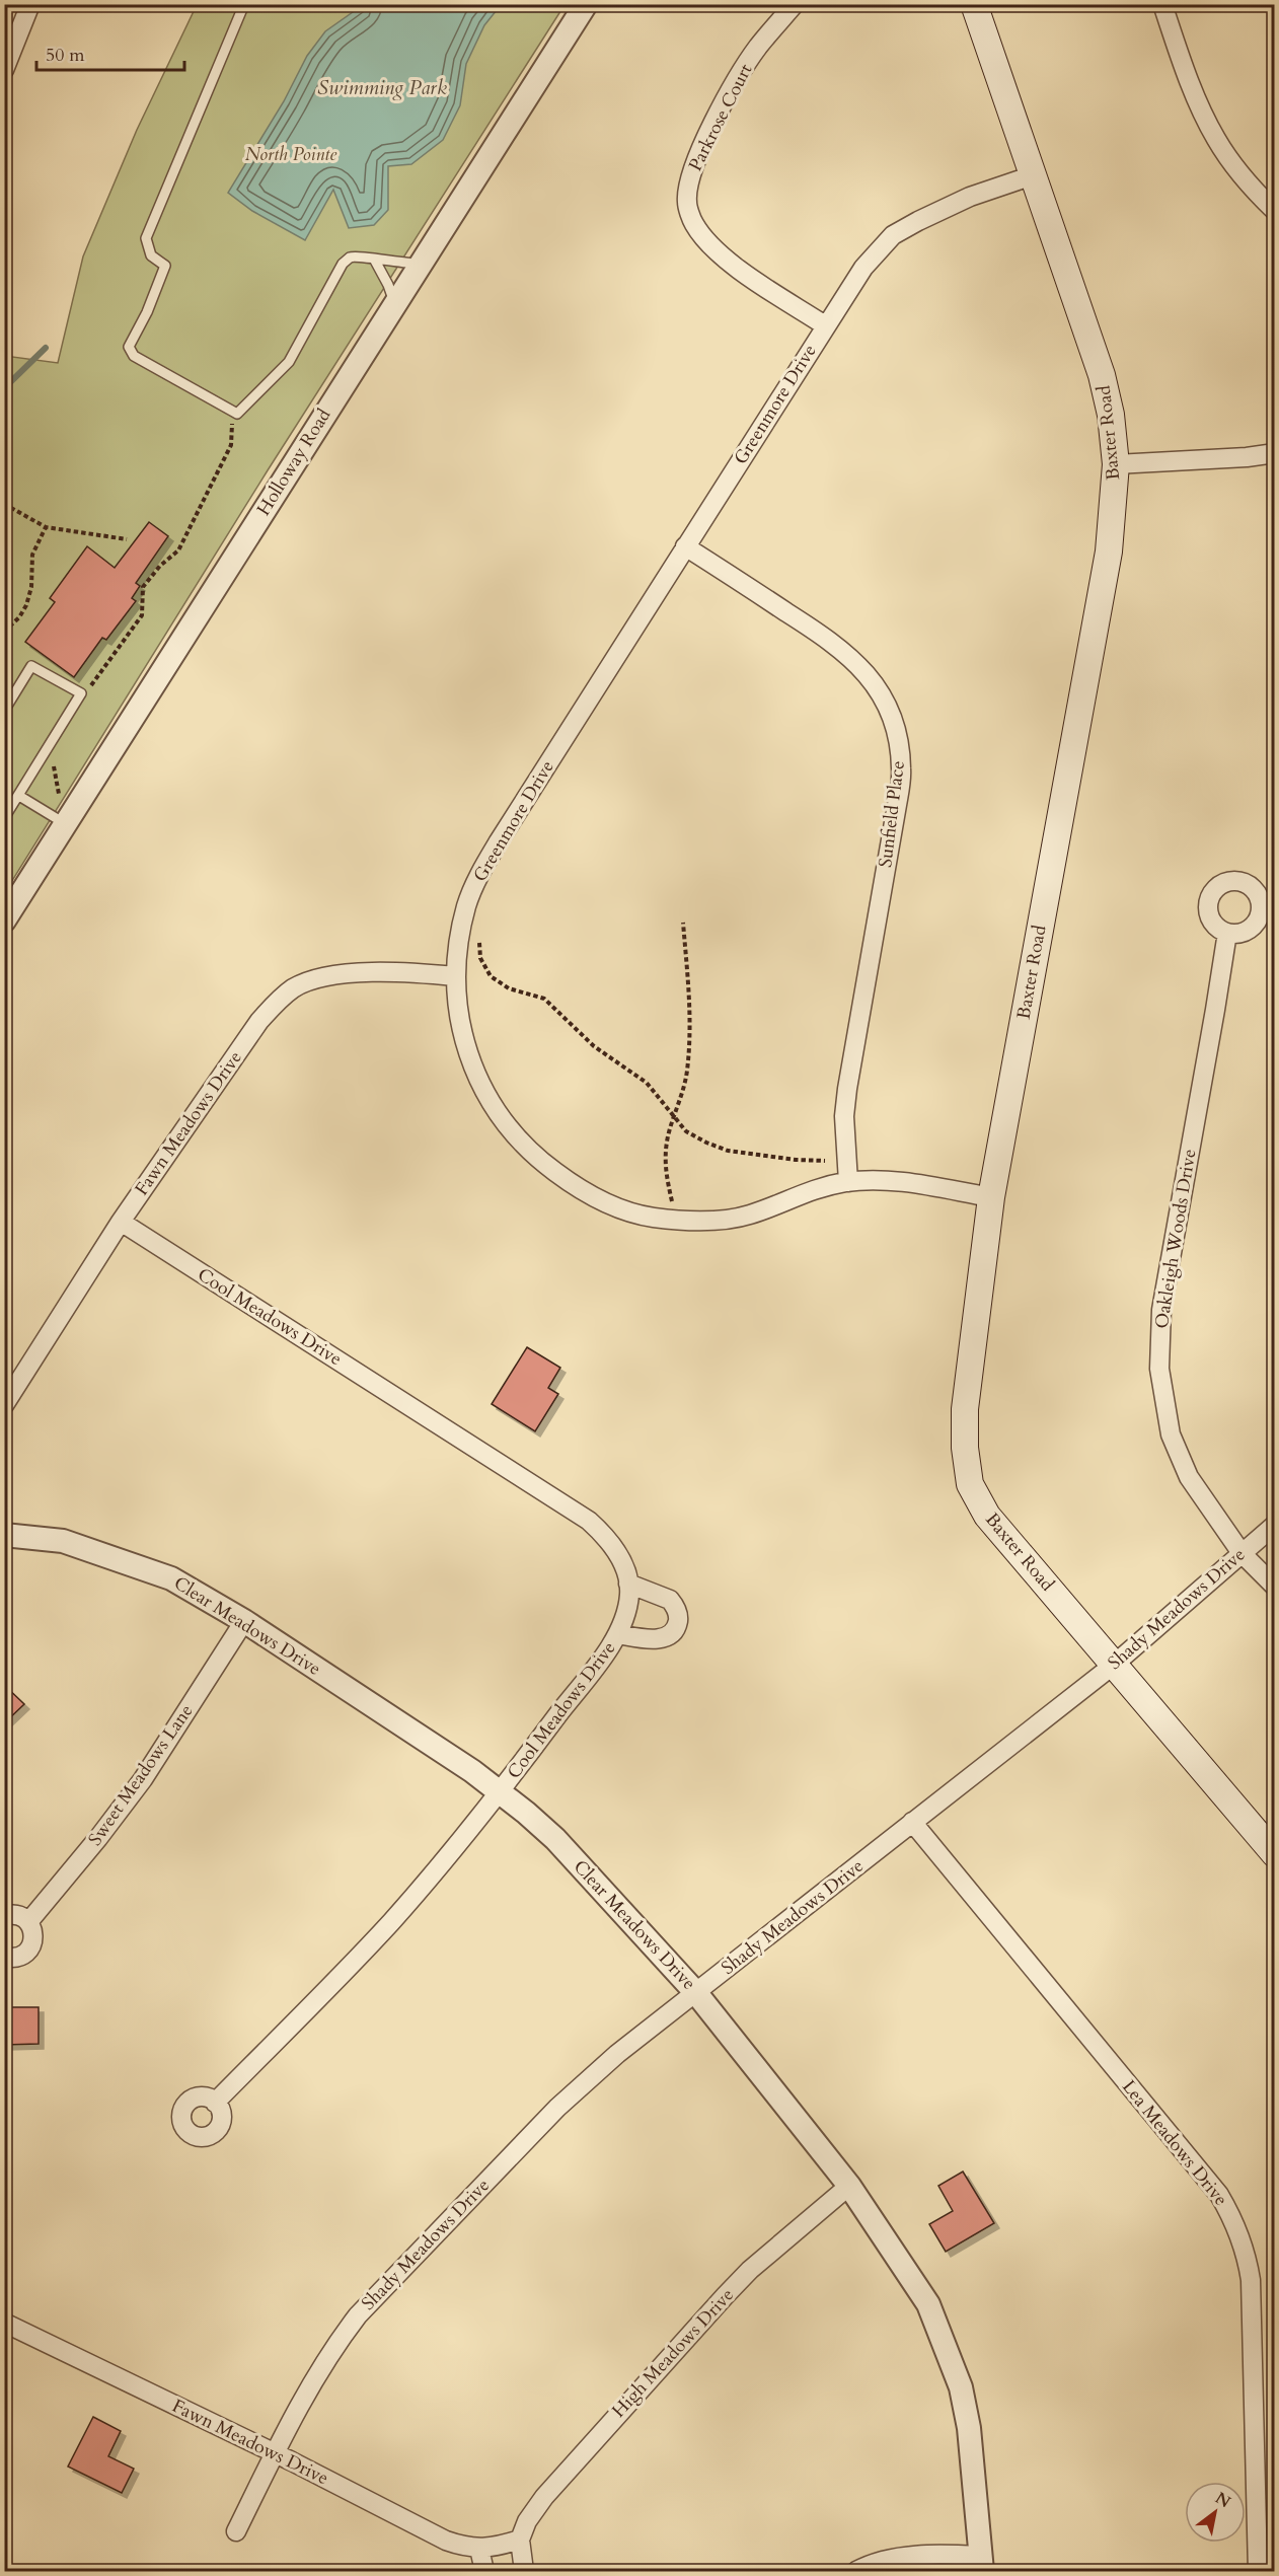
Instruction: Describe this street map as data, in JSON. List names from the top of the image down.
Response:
{
  "streets": {
    "main road": ["Baxter Road"],
    "street": [
      "Parkrose Court",
      "Greenmore Drive",
      "Holloway Road",
      "Sunfield Place",
      "Fawn Meadows Drive",
      "Oakleigh Woods Drive",
      "Cool Meadows Drive",
      "Shady Meadows Drive",
      "Clear Meadows Drive",
      "Sweet Meadows Lane",
      "Lea Meadows Drive",
      "High Meadows Drive"
    ]
  },
  "crossings": [
    ["Parkrose Court", "Greenmore Drive"],
    ["Greenmore Drive", "Baxter Road"],
    ["Greenmore Drive", "Sunfield Place"],
    ["Greenmore Drive", "Fawn Meadows Drive"],
    ["Baxter Road", "Shady Meadows Drive"],
    ["Fawn Meadows Drive", "Cool Meadows Drive"],
    ["Fawn Meadows Drive", "Shady Meadows Drive"],
    ["Fawn Meadows Drive", "High Meadows Drive"],
    ["Oakleigh Woods Drive", "Shady Meadows Drive"],
    ["Cool Meadows Drive", "Clear Meadows Drive"],
    ["Shady Meadows Drive", "Clear Meadows Drive"],
    ["Shady Meadows Drive", "Lea Meadows Drive"],
    ["Clear Meadows Drive", "Sweet Meadows Lane"],
    ["Clear Meadows Drive", "High Meadows Drive"]
  ],
  "water": ["Swimming Park"],
  "parks": ["North Pointe"],
  "scale_bar": "50 m",
  "north": "top right"
}
